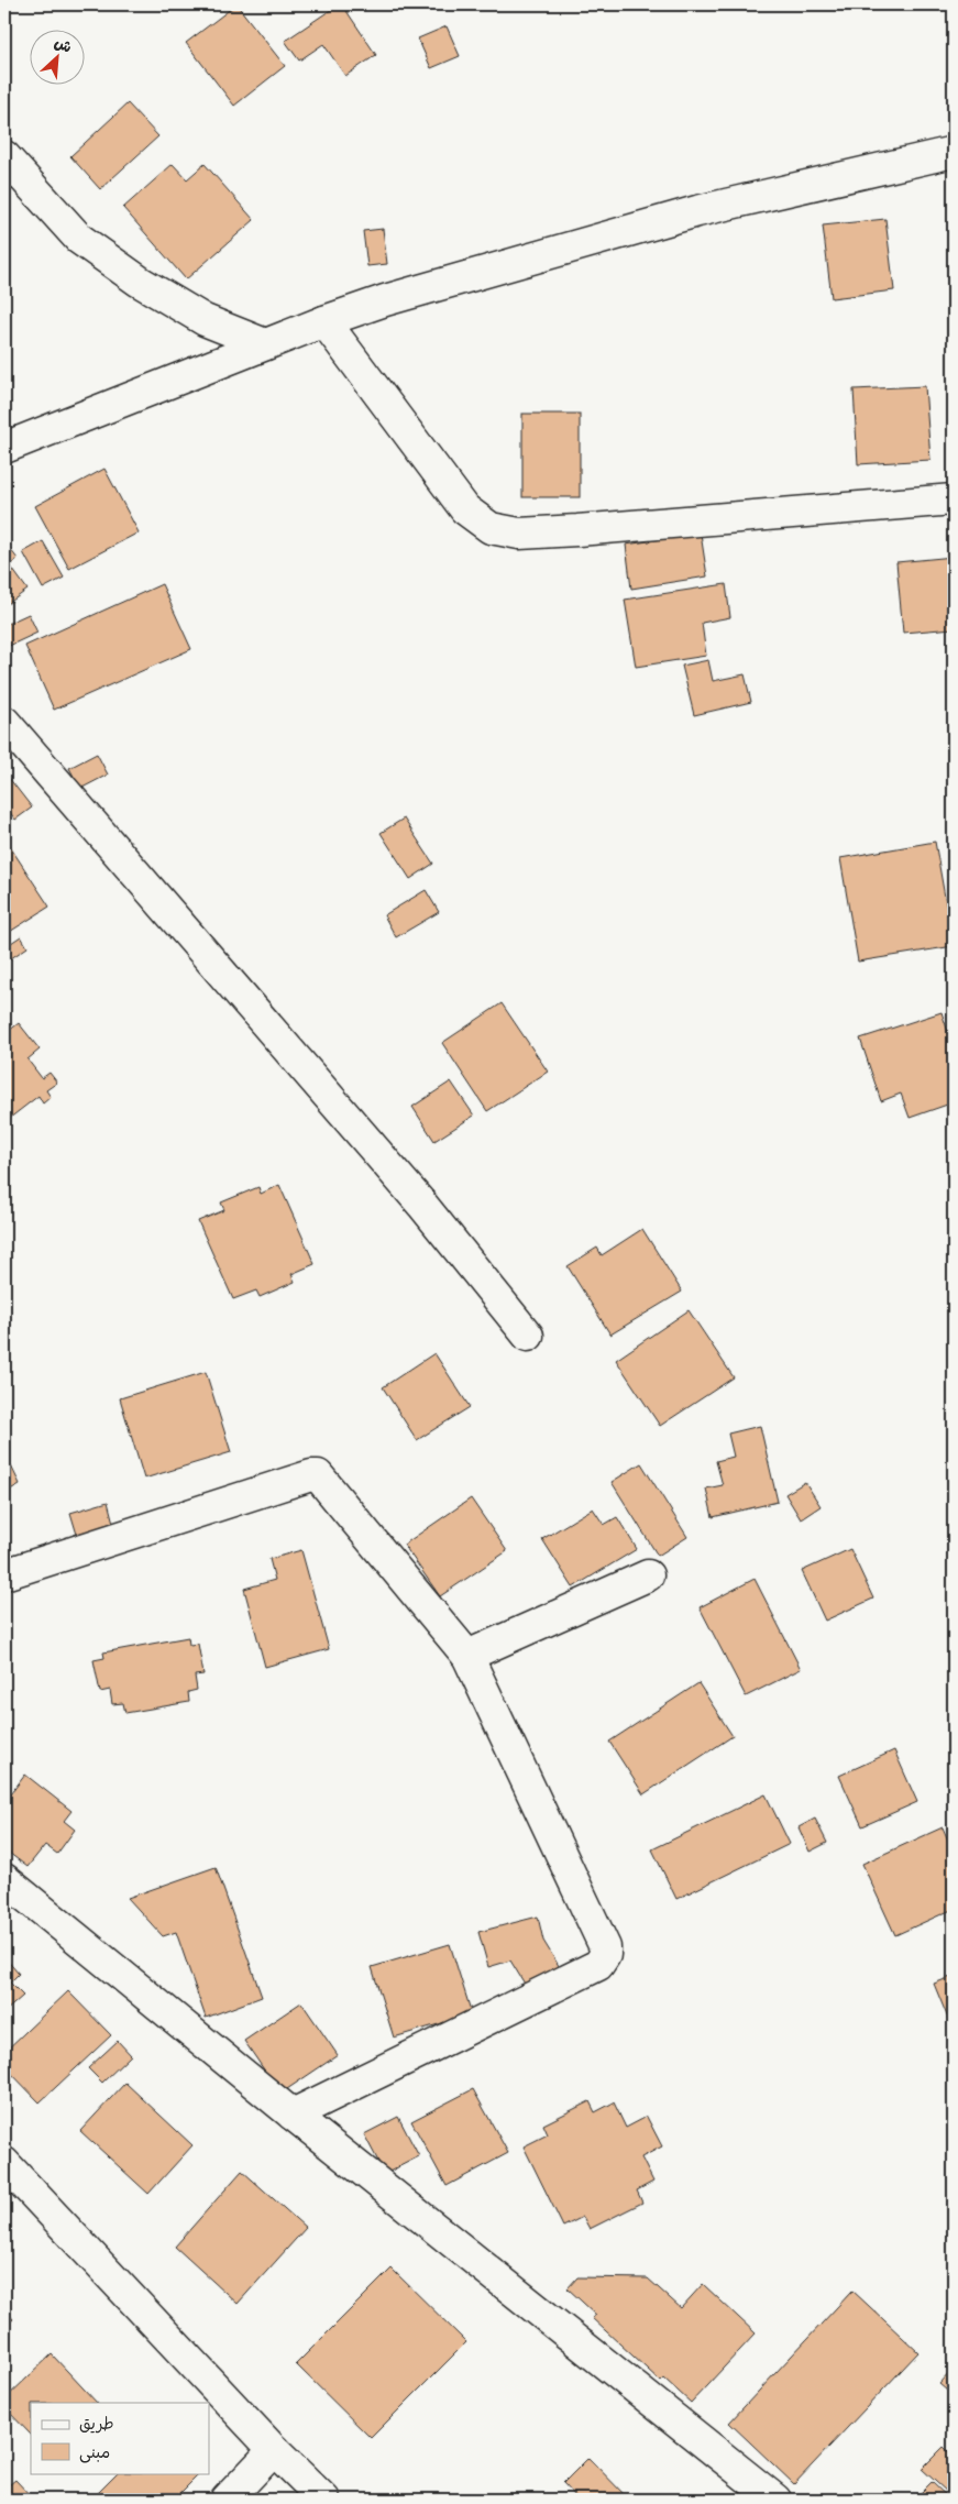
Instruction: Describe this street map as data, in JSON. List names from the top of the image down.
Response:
{
  "legend": ["طريق", "مبنى"],
  "north": "top right"
}
